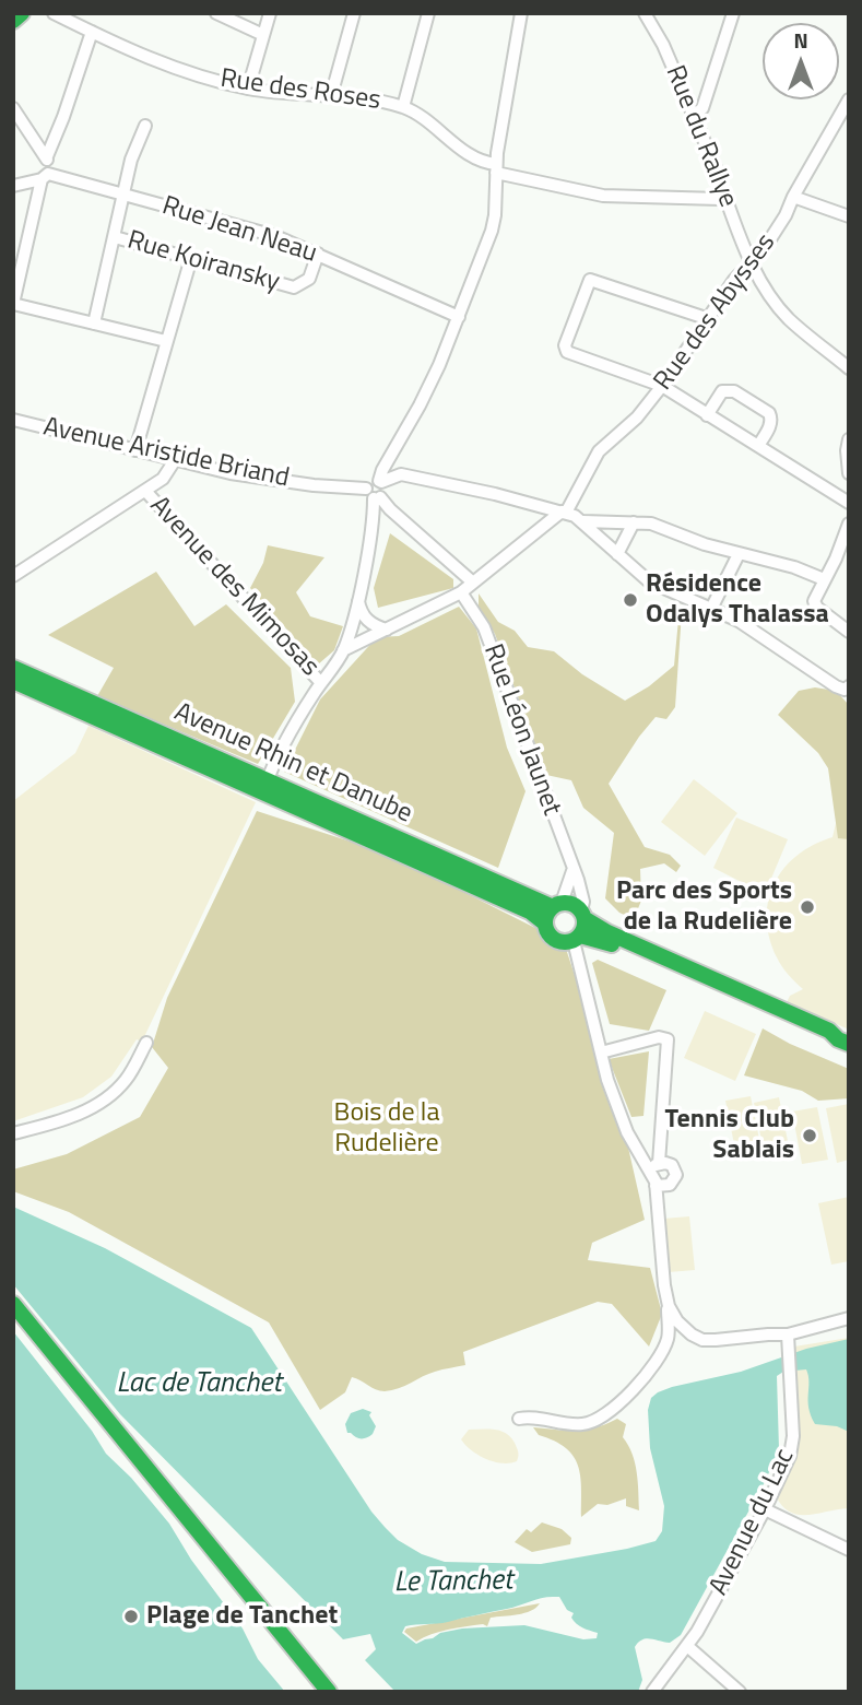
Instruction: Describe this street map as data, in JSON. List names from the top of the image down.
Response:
{
  "streets": {
    "street": [
      "Rue des Roses",
      "Rue du Rallye",
      "Rue Jean Neau",
      "Rue Koiransky",
      "Rue des Abysses",
      "Avenue Aristide Briand",
      "Avenue des Mimosas",
      "Rue Léon Jaunet",
      "Avenue Rhin et Danube",
      "Avenue du Lac"
    ]
  },
  "crossings": [
    ["Rue des Roses", "Rue du Rallye"],
    ["Rue du Rallye", "Rue des Abysses"],
    ["Rue Jean Neau", "Rue Koiransky"],
    ["Rue des Abysses", "Rue Léon Jaunet"],
    ["Rue Léon Jaunet", "Avenue Rhin et Danube"]
  ],
  "water": ["Lac de Tanchet", "Le Tanchet"],
  "parks": ["Bois de la Rudelière"],
  "places": [
    "Résidence Odalys Thalassa",
    "Parc des Sports de la Rudelière",
    "Tennis Club Sablais",
    "Plage de Tanchet"
  ],
  "north": "top"
}
